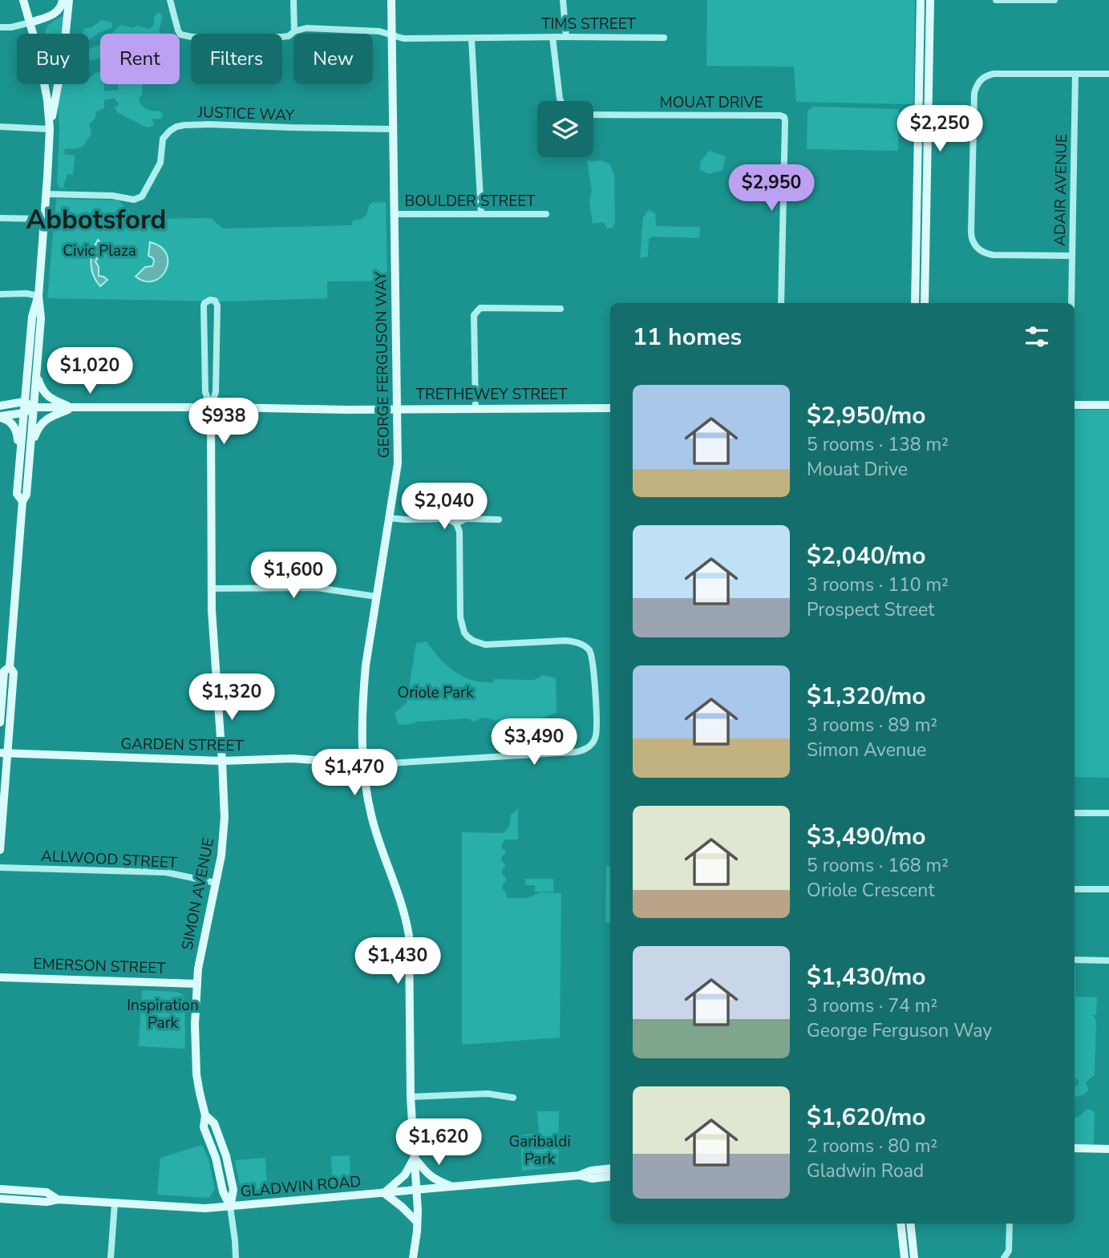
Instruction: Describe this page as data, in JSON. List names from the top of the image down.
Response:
{
  "streets": {
    "main road": [
      "GEORGE FERGUSON WAY",
      "TRETHEWEY STREET",
      "GARDEN STREET",
      "SIMON AVENUE",
      "EMERSON STREET",
      "GLADWIN ROAD"
    ],
    "street": [
      "TIMS STREET",
      "MOUAT DRIVE",
      "JUSTICE WAY",
      "ADAIR AVENUE",
      "BOULDER STREET",
      "ALLWOOD STREET"
    ]
  },
  "crossings": [
    ["TIMS STREET", "GEORGE FERGUSON WAY"],
    ["JUSTICE WAY", "GEORGE FERGUSON WAY"],
    ["BOULDER STREET", "GEORGE FERGUSON WAY"],
    ["GEORGE FERGUSON WAY", "TRETHEWEY STREET"],
    ["GEORGE FERGUSON WAY", "GARDEN STREET"],
    ["GEORGE FERGUSON WAY", "GLADWIN ROAD"],
    ["TRETHEWEY STREET", "SIMON AVENUE"],
    ["GARDEN STREET", "SIMON AVENUE"],
    ["ALLWOOD STREET", "SIMON AVENUE"],
    ["SIMON AVENUE", "EMERSON STREET"],
    ["SIMON AVENUE", "GLADWIN ROAD"]
  ],
  "districts": ["Abbotsford"],
  "parks": [
    "Civic Plaza",
    "Oriole Park",
    "Inspiration Park",
    "Garibaldi Park"
  ],
  "page": {
    "chip": [
      "Buy",
      "Rent",
      "Filters",
      "New"
    ],
    "price": [
      "$2,250",
      "$2,950",
      "$1,020",
      "$938",
      "$2,040",
      "$1,600",
      "$1,320",
      "$3,490",
      "$1,470",
      "$1,430",
      "$1,620"
    ],
    "heading": "11 homes",
    "list": [
      {
        "name": "$2,950/mo",
        "note": "5 rooms · 138 m² · Mouat Drive"
      },
      {
        "name": "$2,040/mo",
        "note": "3 rooms · 110 m² · Prospect Street"
      },
      {
        "name": "$1,320/mo",
        "note": "3 rooms · 89 m² · Simon Avenue"
      },
      {
        "name": "$3,490/mo",
        "note": "5 rooms · 168 m² · Oriole Crescent"
      },
      {
        "name": "$1,430/mo",
        "note": "3 rooms · 74 m² · George Ferguson Way"
      },
      {
        "name": "$1,620/mo",
        "note": "2 rooms · 80 m² · Gladwin Road"
      }
    ]
  }
}
